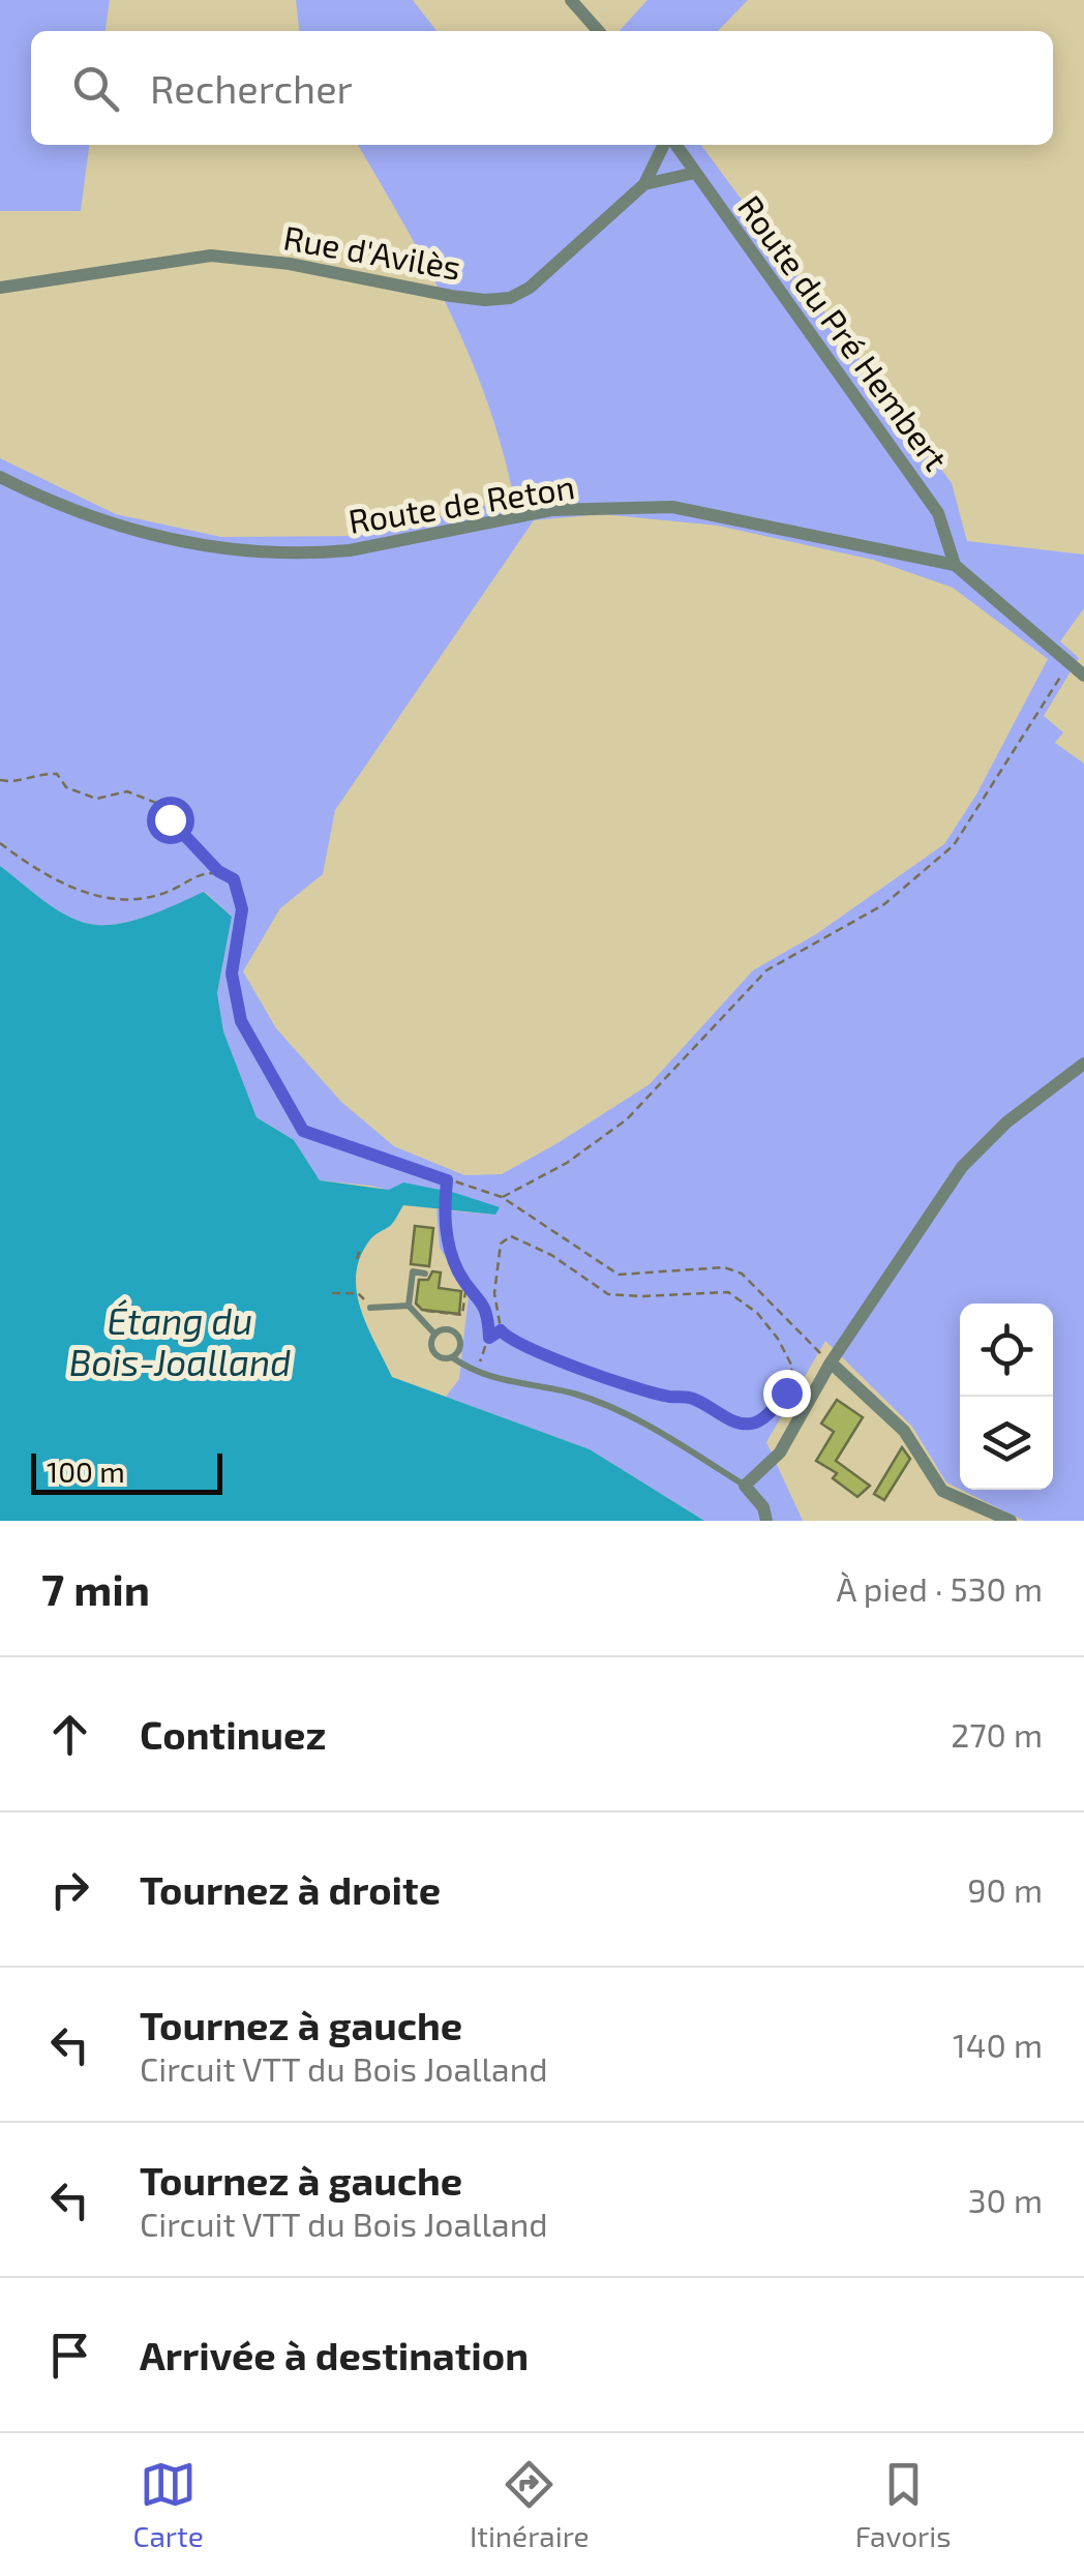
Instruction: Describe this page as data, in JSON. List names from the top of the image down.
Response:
{
  "streets": {
    "street": ["Rue d'Avilès", "Route du Pré Hembert", "Route de Reton"]
  },
  "crossings": [
    ["Route du Pré Hembert", "Route de Reton"]
  ],
  "water": ["Étang du Bois-Joalland"],
  "scale_bar": "100 m",
  "page": {
    "search": "Rechercher",
    "scale": "100 m",
    "heading": ["7 min", "À pied · 530 m"],
    "list": [
      ["Continuez", "270 m"],
      ["Tournez à droite", "90 m"],
      ["Tournez à gauche", "Circuit VTT du Bois Joalland", "140 m"],
      ["Tournez à gauche", "Circuit VTT du Bois Joalland", "30 m"],
      "Arrivée à destination"
    ],
    "nav": ["Carte", "Itinéraire", "Favoris"]
  }
}
